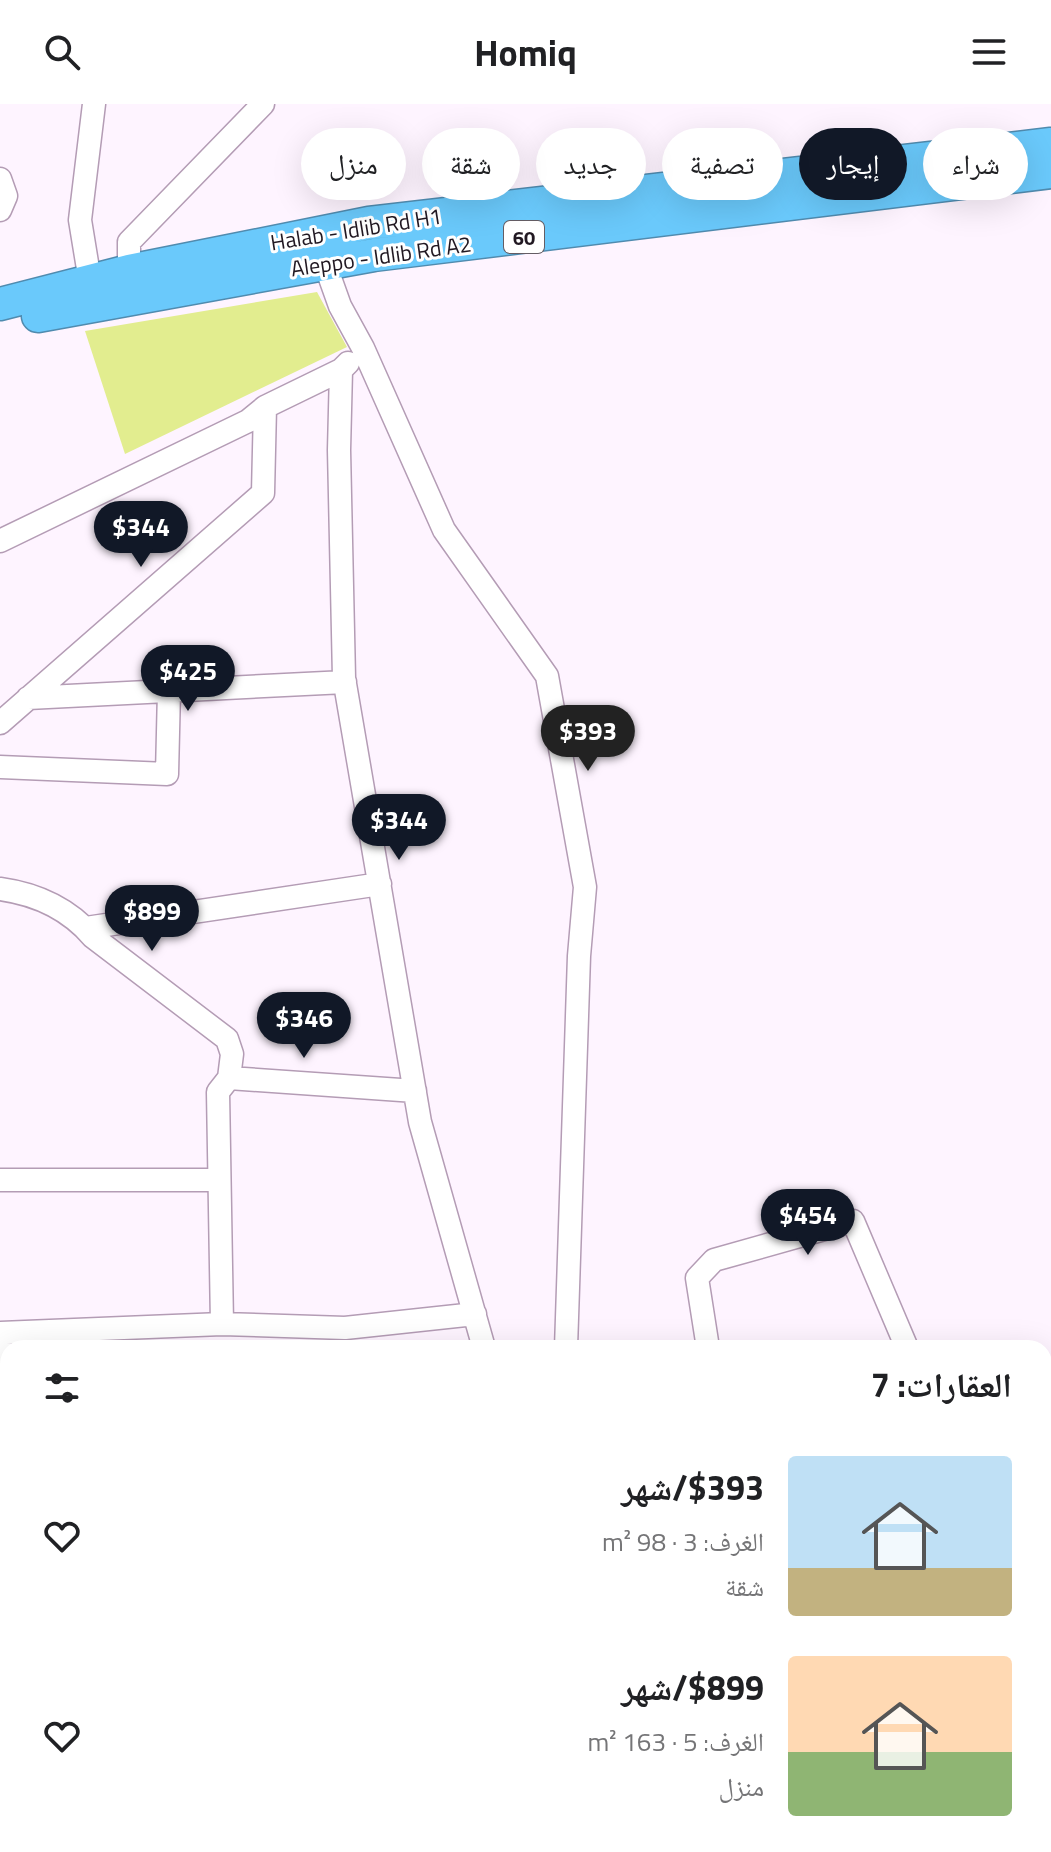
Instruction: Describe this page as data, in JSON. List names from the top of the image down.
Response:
{
  "streets": {
    "highway": ["Halab - Idlib Rd H1", "60", "Aleppo - Idlib Rd A2"]
  },
  "page": {
    "header": "Homiq",
    "chip": [
      "شراء",
      "إيجار",
      "تصفية",
      "جديد",
      "شقة",
      "منزل"
    ],
    "price": [
      "$344",
      "$425",
      "$393",
      "$344",
      "$899",
      "$346",
      "$454"
    ],
    "heading": "العقارات: 7",
    "list": [
      {
        "name": "$393/شهر",
        "note": "الغرف: 3 · 98 m² · شقة"
      },
      {
        "name": "$899/شهر",
        "note": "الغرف: 5 · 163 m² · منزل"
      }
    ]
  }
}
